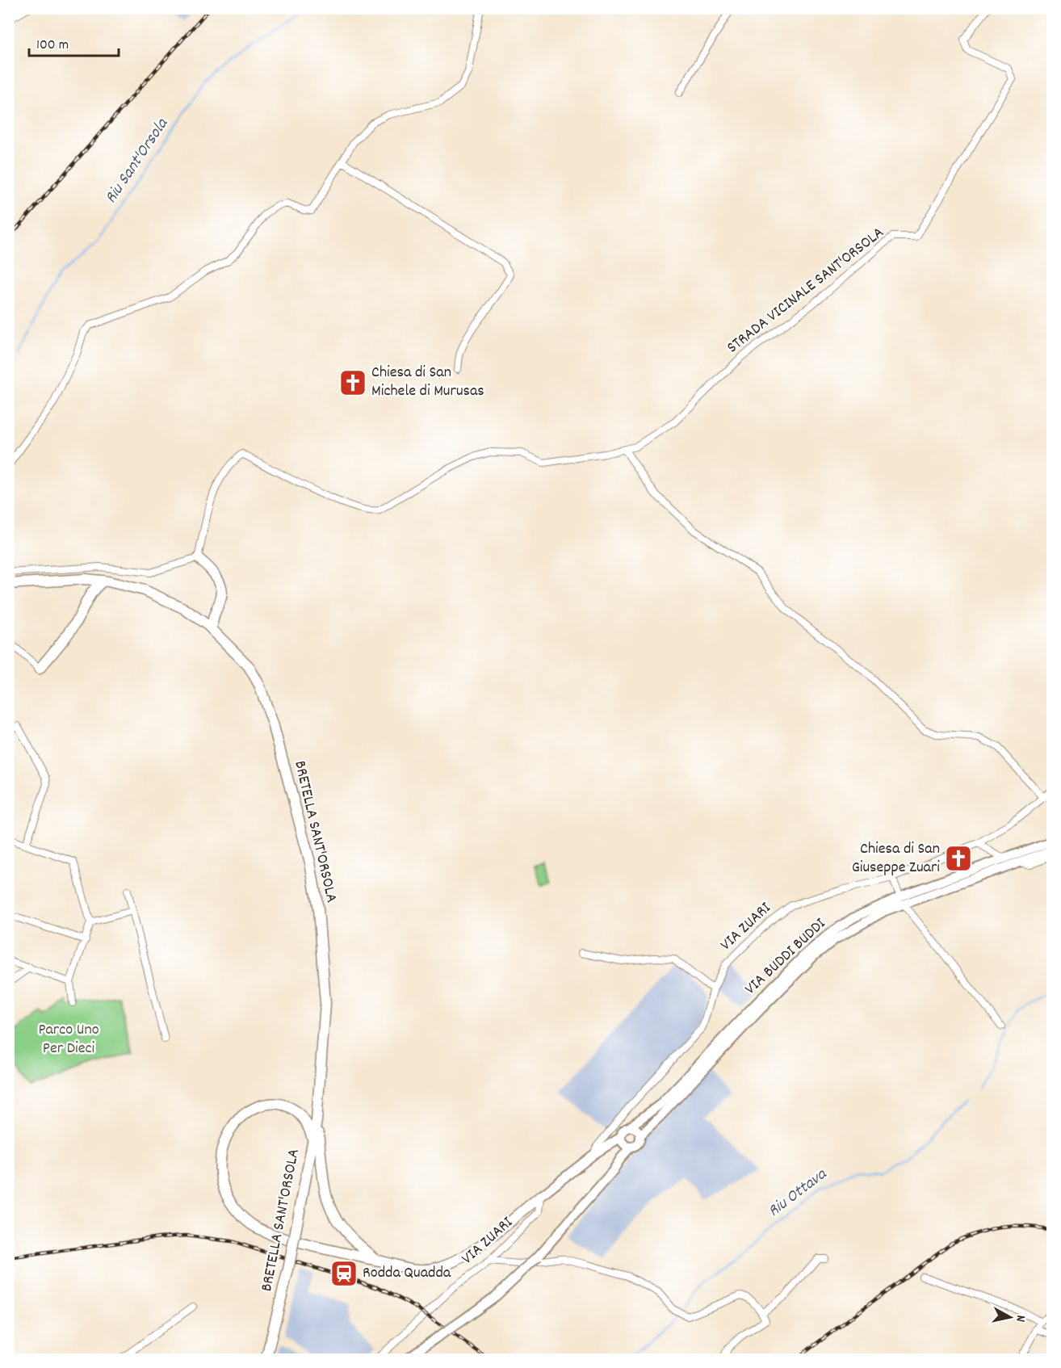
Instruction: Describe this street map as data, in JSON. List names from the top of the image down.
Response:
{
  "streets": {
    "main road": ["BRETELLA SANT'ORSOLA", "VIA BUDDI BUDDI"],
    "street": ["STRADA VICINALE SANT'ORSOLA", "VIA ZUARI"]
  },
  "water": ["Riu Sant'Orsola", "Riu Ottava"],
  "parks": ["Parco Uno Per Dieci"],
  "places": {
    "church": ["Chiesa di San Michele di Murusas", "Chiesa di San Giuseppe Zuari"],
    "station": ["Rodda Quadda"]
  },
  "scale_bar": "100 m",
  "north": "right"
}
